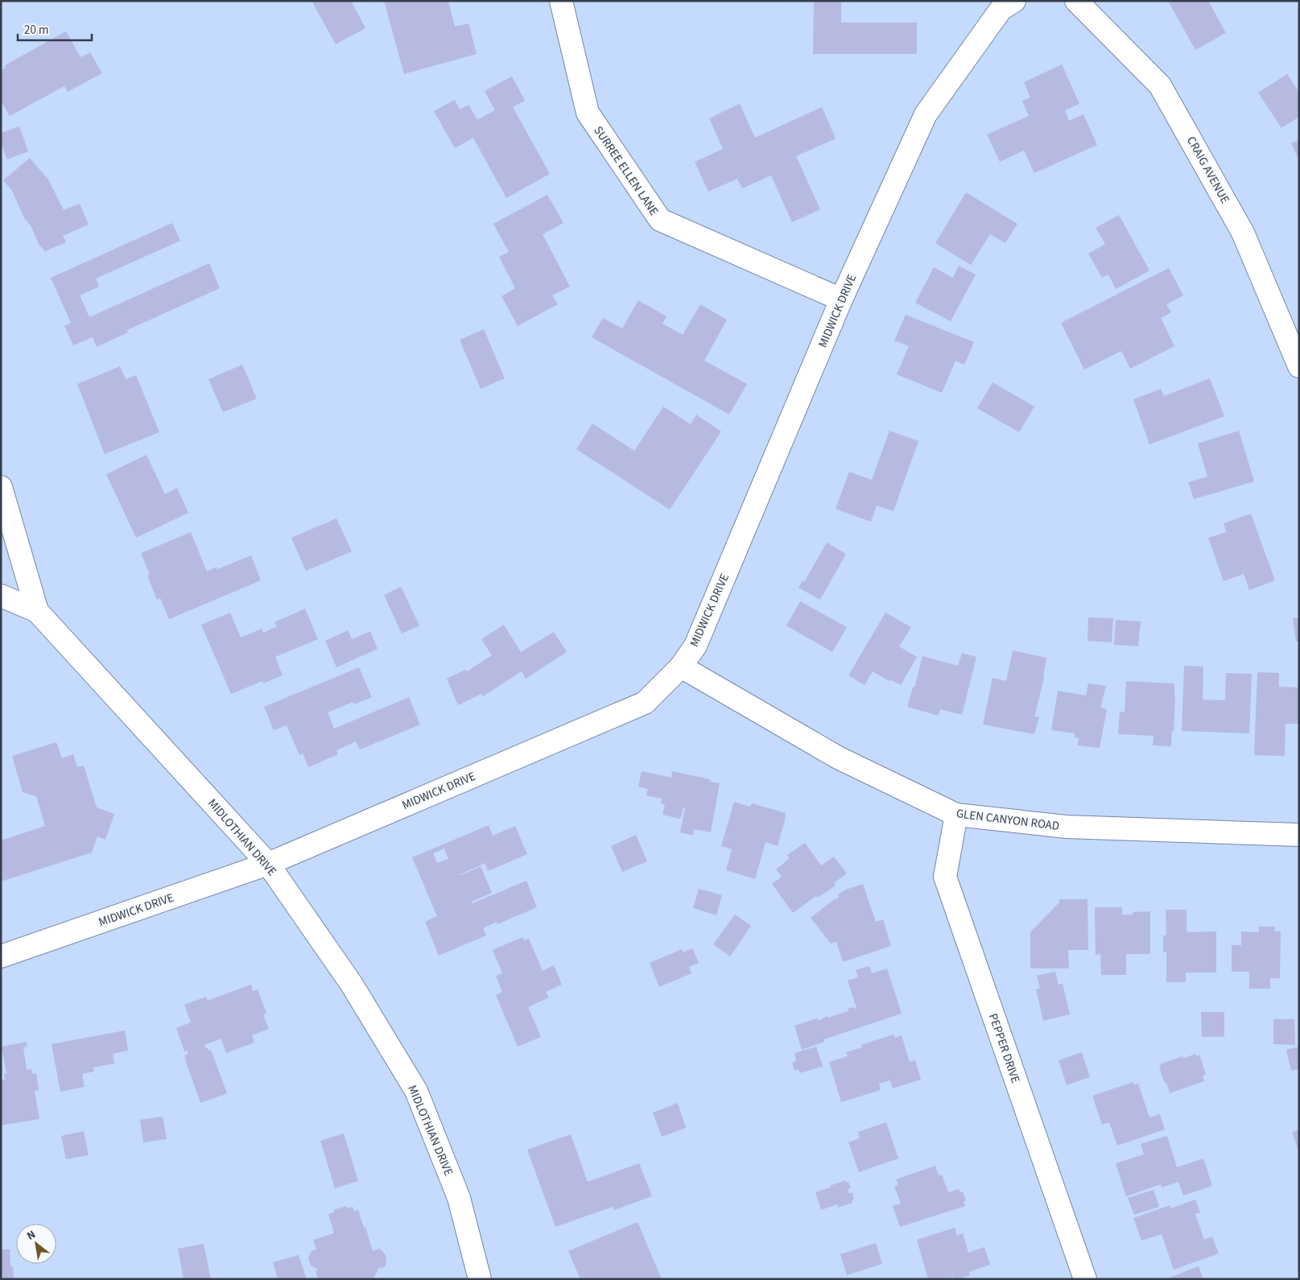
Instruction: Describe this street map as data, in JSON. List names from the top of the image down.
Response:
{
  "streets": {
    "street": [
      "CRAIG AVENUE",
      "SURREE ELLEN LANE",
      "MIDWICK DRIVE",
      "GLEN CANYON ROAD",
      "MIDLOTHIAN DRIVE",
      "PEPPER DRIVE"
    ]
  },
  "crossings": [
    ["SURREE ELLEN LANE", "MIDWICK DRIVE"],
    ["MIDWICK DRIVE", "GLEN CANYON ROAD"],
    ["MIDWICK DRIVE", "MIDLOTHIAN DRIVE"],
    ["GLEN CANYON ROAD", "PEPPER DRIVE"]
  ],
  "scale_bar": "20 m",
  "north": "top left"
}
